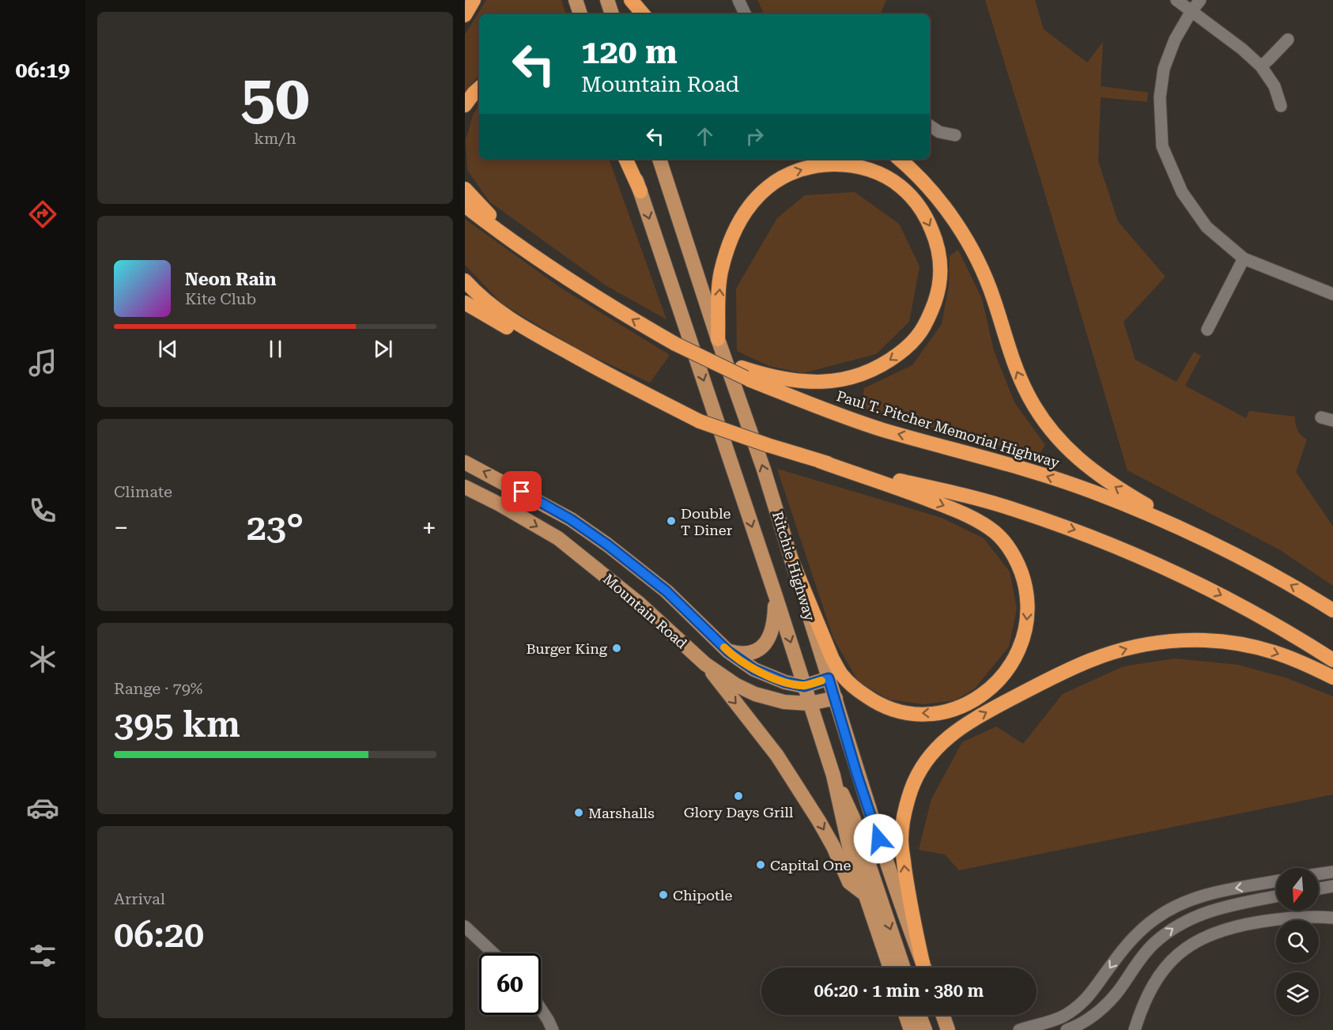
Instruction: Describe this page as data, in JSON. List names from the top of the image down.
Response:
{
  "streets": {
    "highway": ["Paul T. Pitcher Memorial Highway"],
    "main road": ["Ritchie Highway", "Mountain Road"]
  },
  "crossings": [
    ["Ritchie Highway", "Mountain Road"]
  ],
  "places": [
    "Double T Diner",
    "Burger King",
    "Glory Days Grill",
    "Marshalls",
    "Capital One",
    "Chipotle"
  ],
  "north": "bottom",
  "page": {
    "tabs": "06:19",
    "tile": [
      ["50", "km/h"],
      "Climate",
      ["Range · 79%", "395 km"],
      ["Arrival", "06:20"]
    ],
    "turn": ["120 m", "Mountain Road"],
    "song": ["Neon Rain", "Kite Club"],
    "heat": ["−", "23°", "+"],
    "limit": "60",
    "trip": "06:20 · 1 min · 380 m"
  }
}
